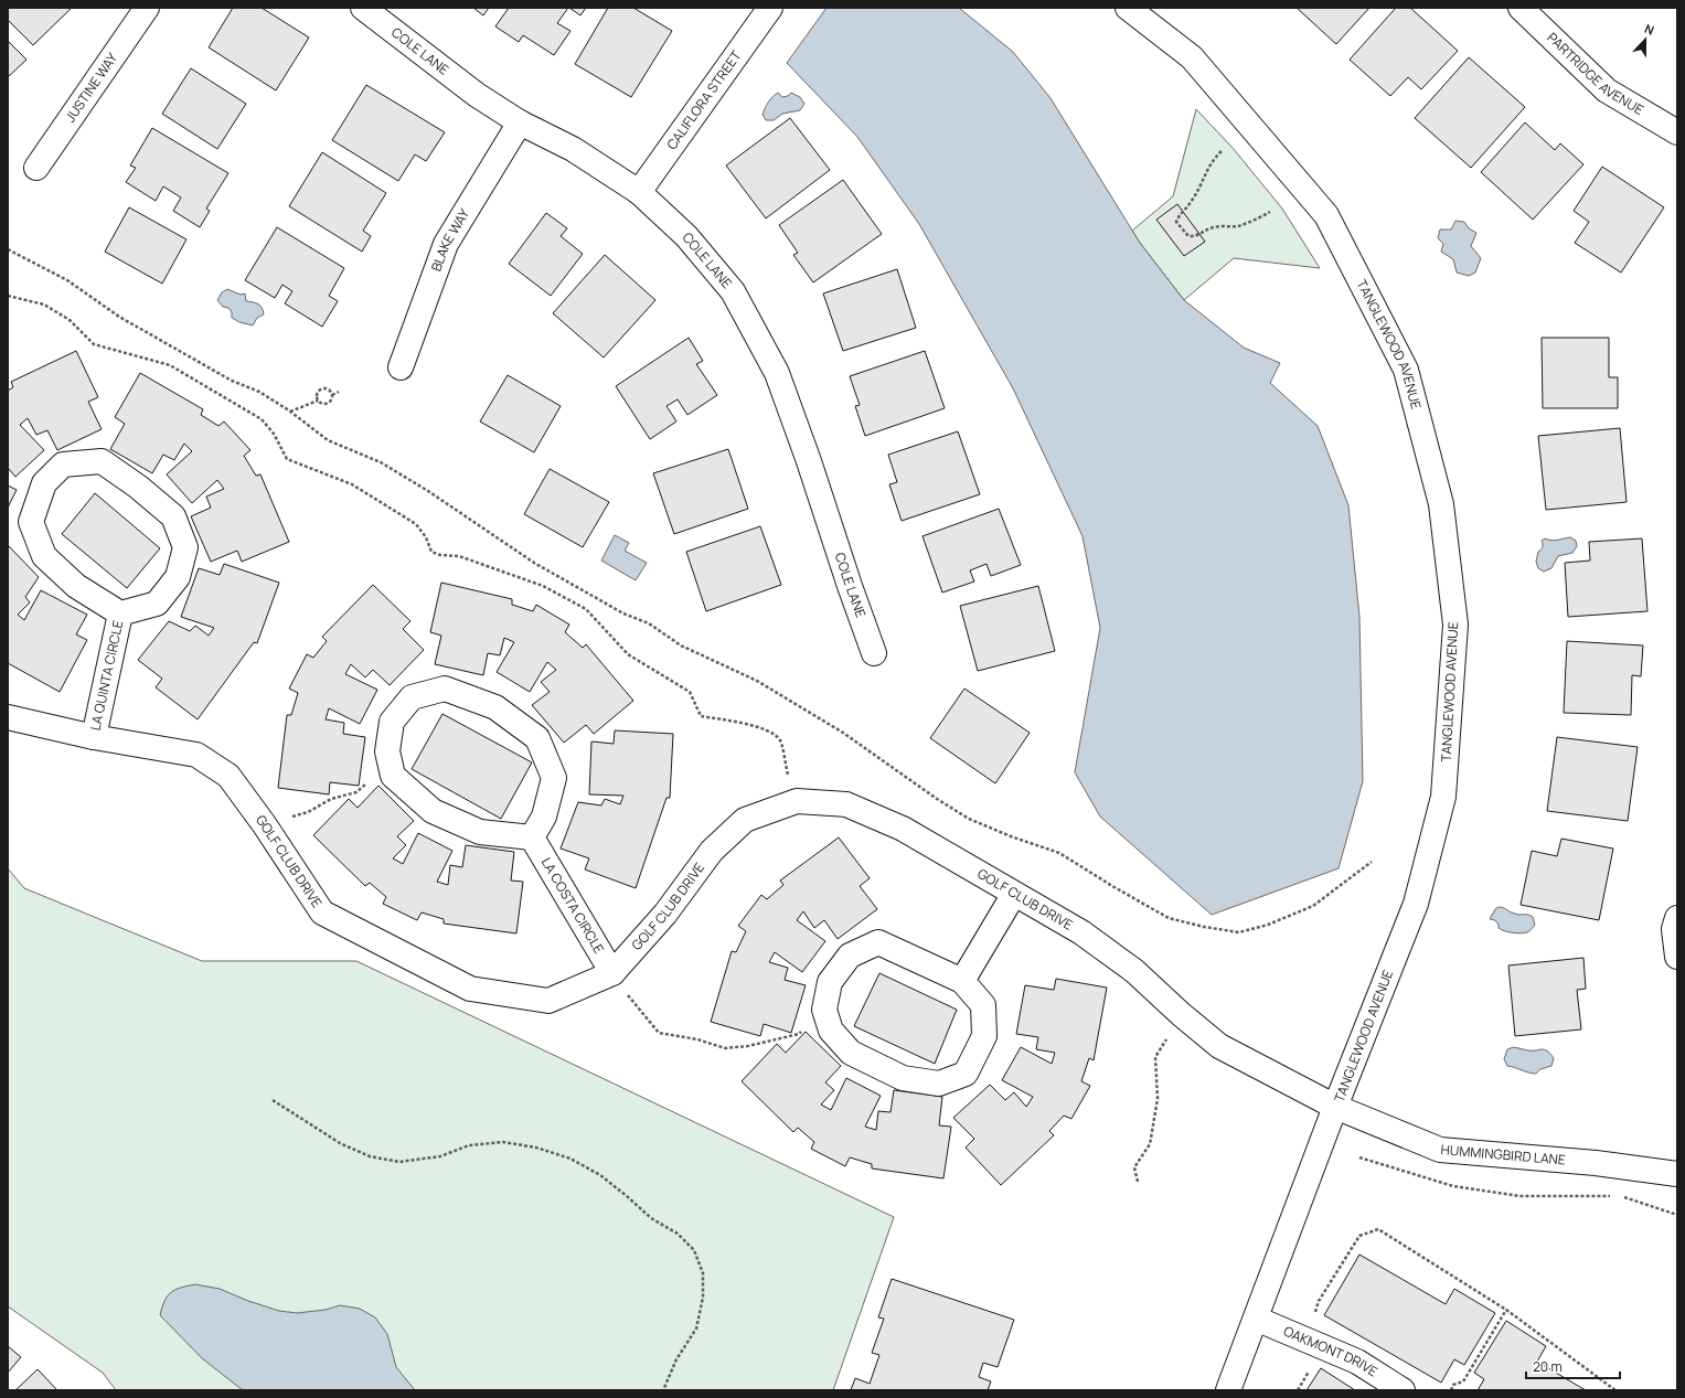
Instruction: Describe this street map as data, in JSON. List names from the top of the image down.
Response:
{
  "streets": {
    "street": [
      "COLE LANE",
      "PARTRIDGE AVENUE",
      "JUSTINE WAY",
      "CALIFLORA STREET",
      "BLAKE WAY",
      "TANGLEWOOD AVENUE",
      "LA QUINTA CIRCLE",
      "GOLF CLUB DRIVE",
      "LA COSTA CIRCLE",
      "HUMMINGBIRD LANE",
      "OAKMONT DRIVE"
    ]
  },
  "crossings": [
    ["COLE LANE", "CALIFLORA STREET"],
    ["COLE LANE", "BLAKE WAY"],
    ["TANGLEWOOD AVENUE", "GOLF CLUB DRIVE"],
    ["TANGLEWOOD AVENUE", "HUMMINGBIRD LANE"],
    ["TANGLEWOOD AVENUE", "OAKMONT DRIVE"],
    ["LA QUINTA CIRCLE", "GOLF CLUB DRIVE"],
    ["GOLF CLUB DRIVE", "LA COSTA CIRCLE"],
    ["GOLF CLUB DRIVE", "HUMMINGBIRD LANE"]
  ],
  "scale_bar": "20 m",
  "north": "top"
}
